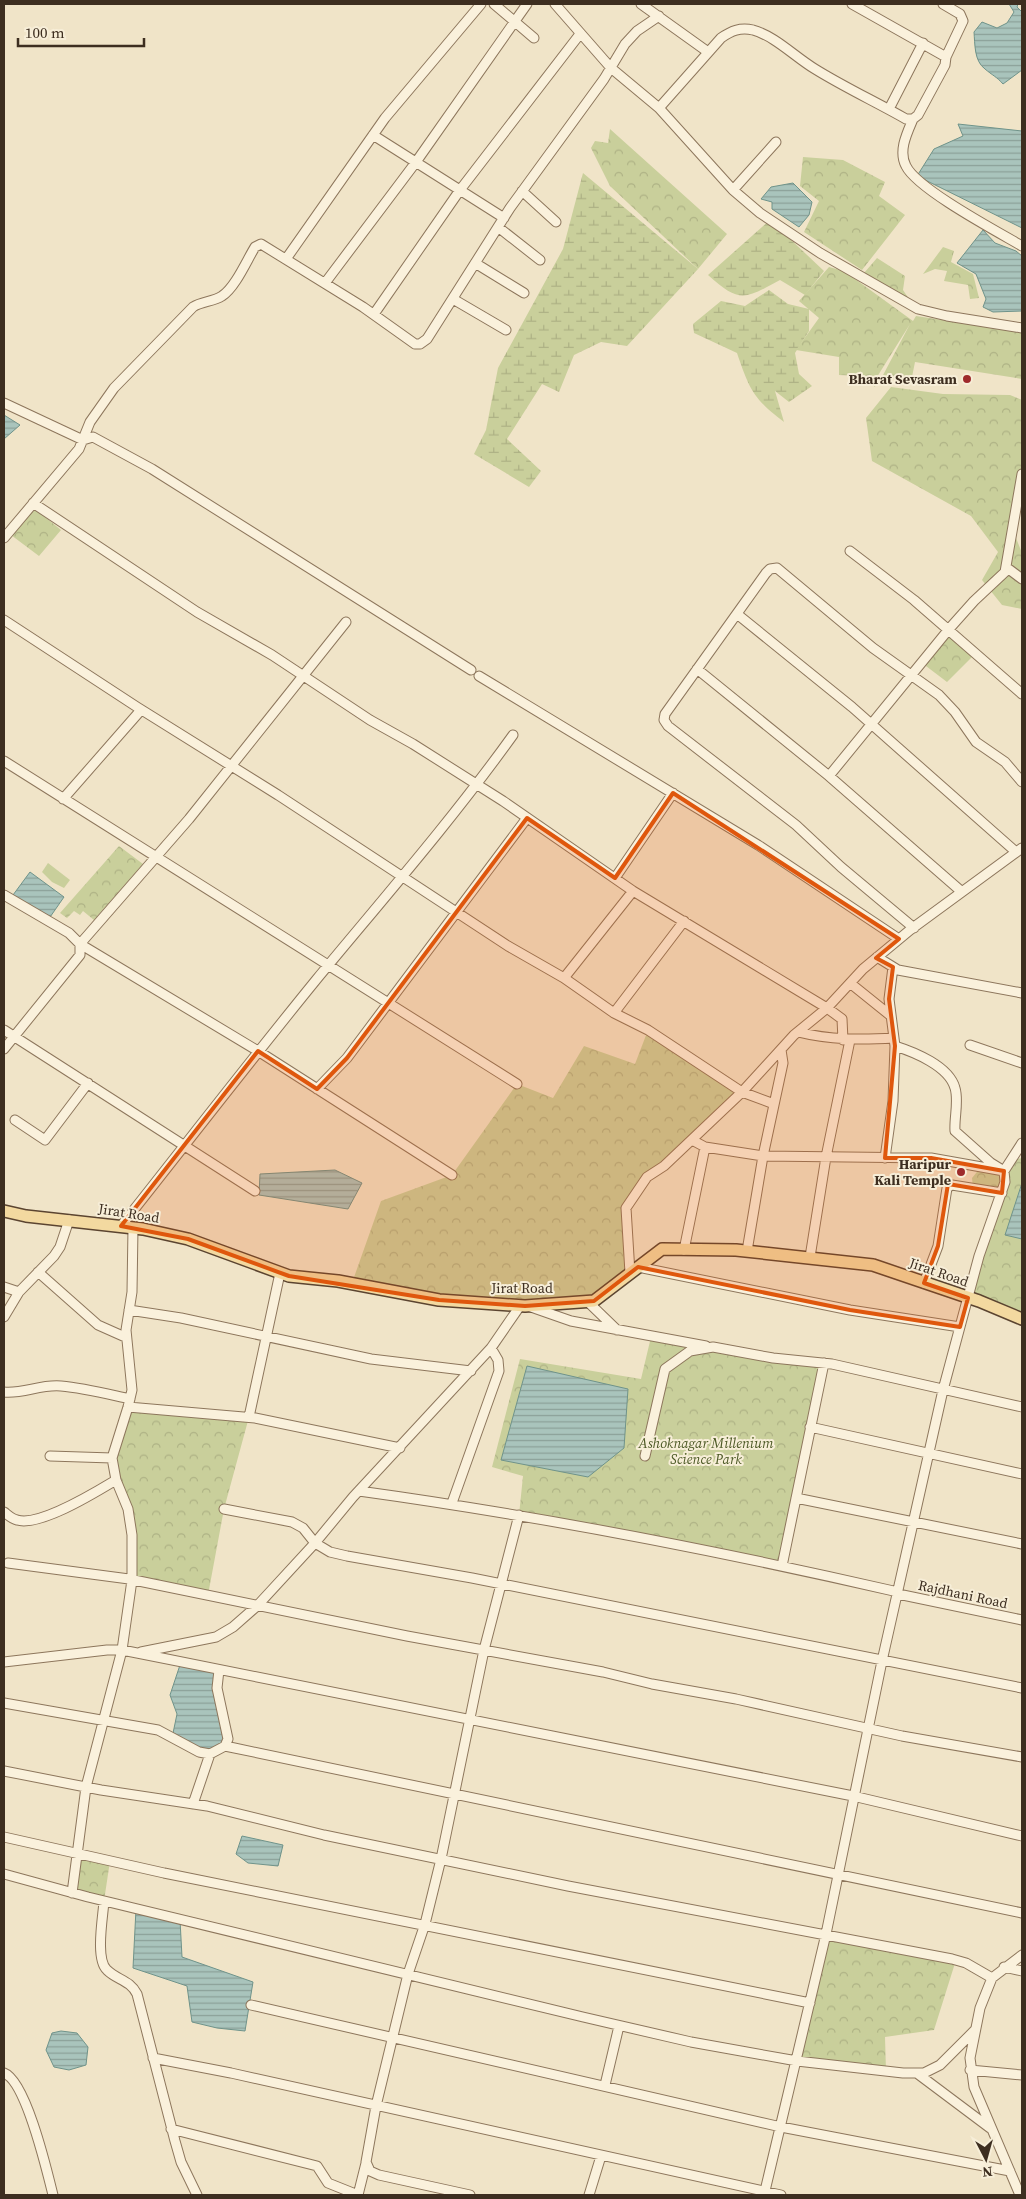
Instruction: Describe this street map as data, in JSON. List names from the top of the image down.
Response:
{
  "streets": {
    "main road": ["Jirat Road"],
    "street": ["Rajdhani Road"]
  },
  "parks": ["Ashoknagar Millenium Science Park"],
  "places": ["Bharat Sevasram", "Haripur Kali Temple"],
  "scale_bar": "100 m",
  "north": "bottom"
}
